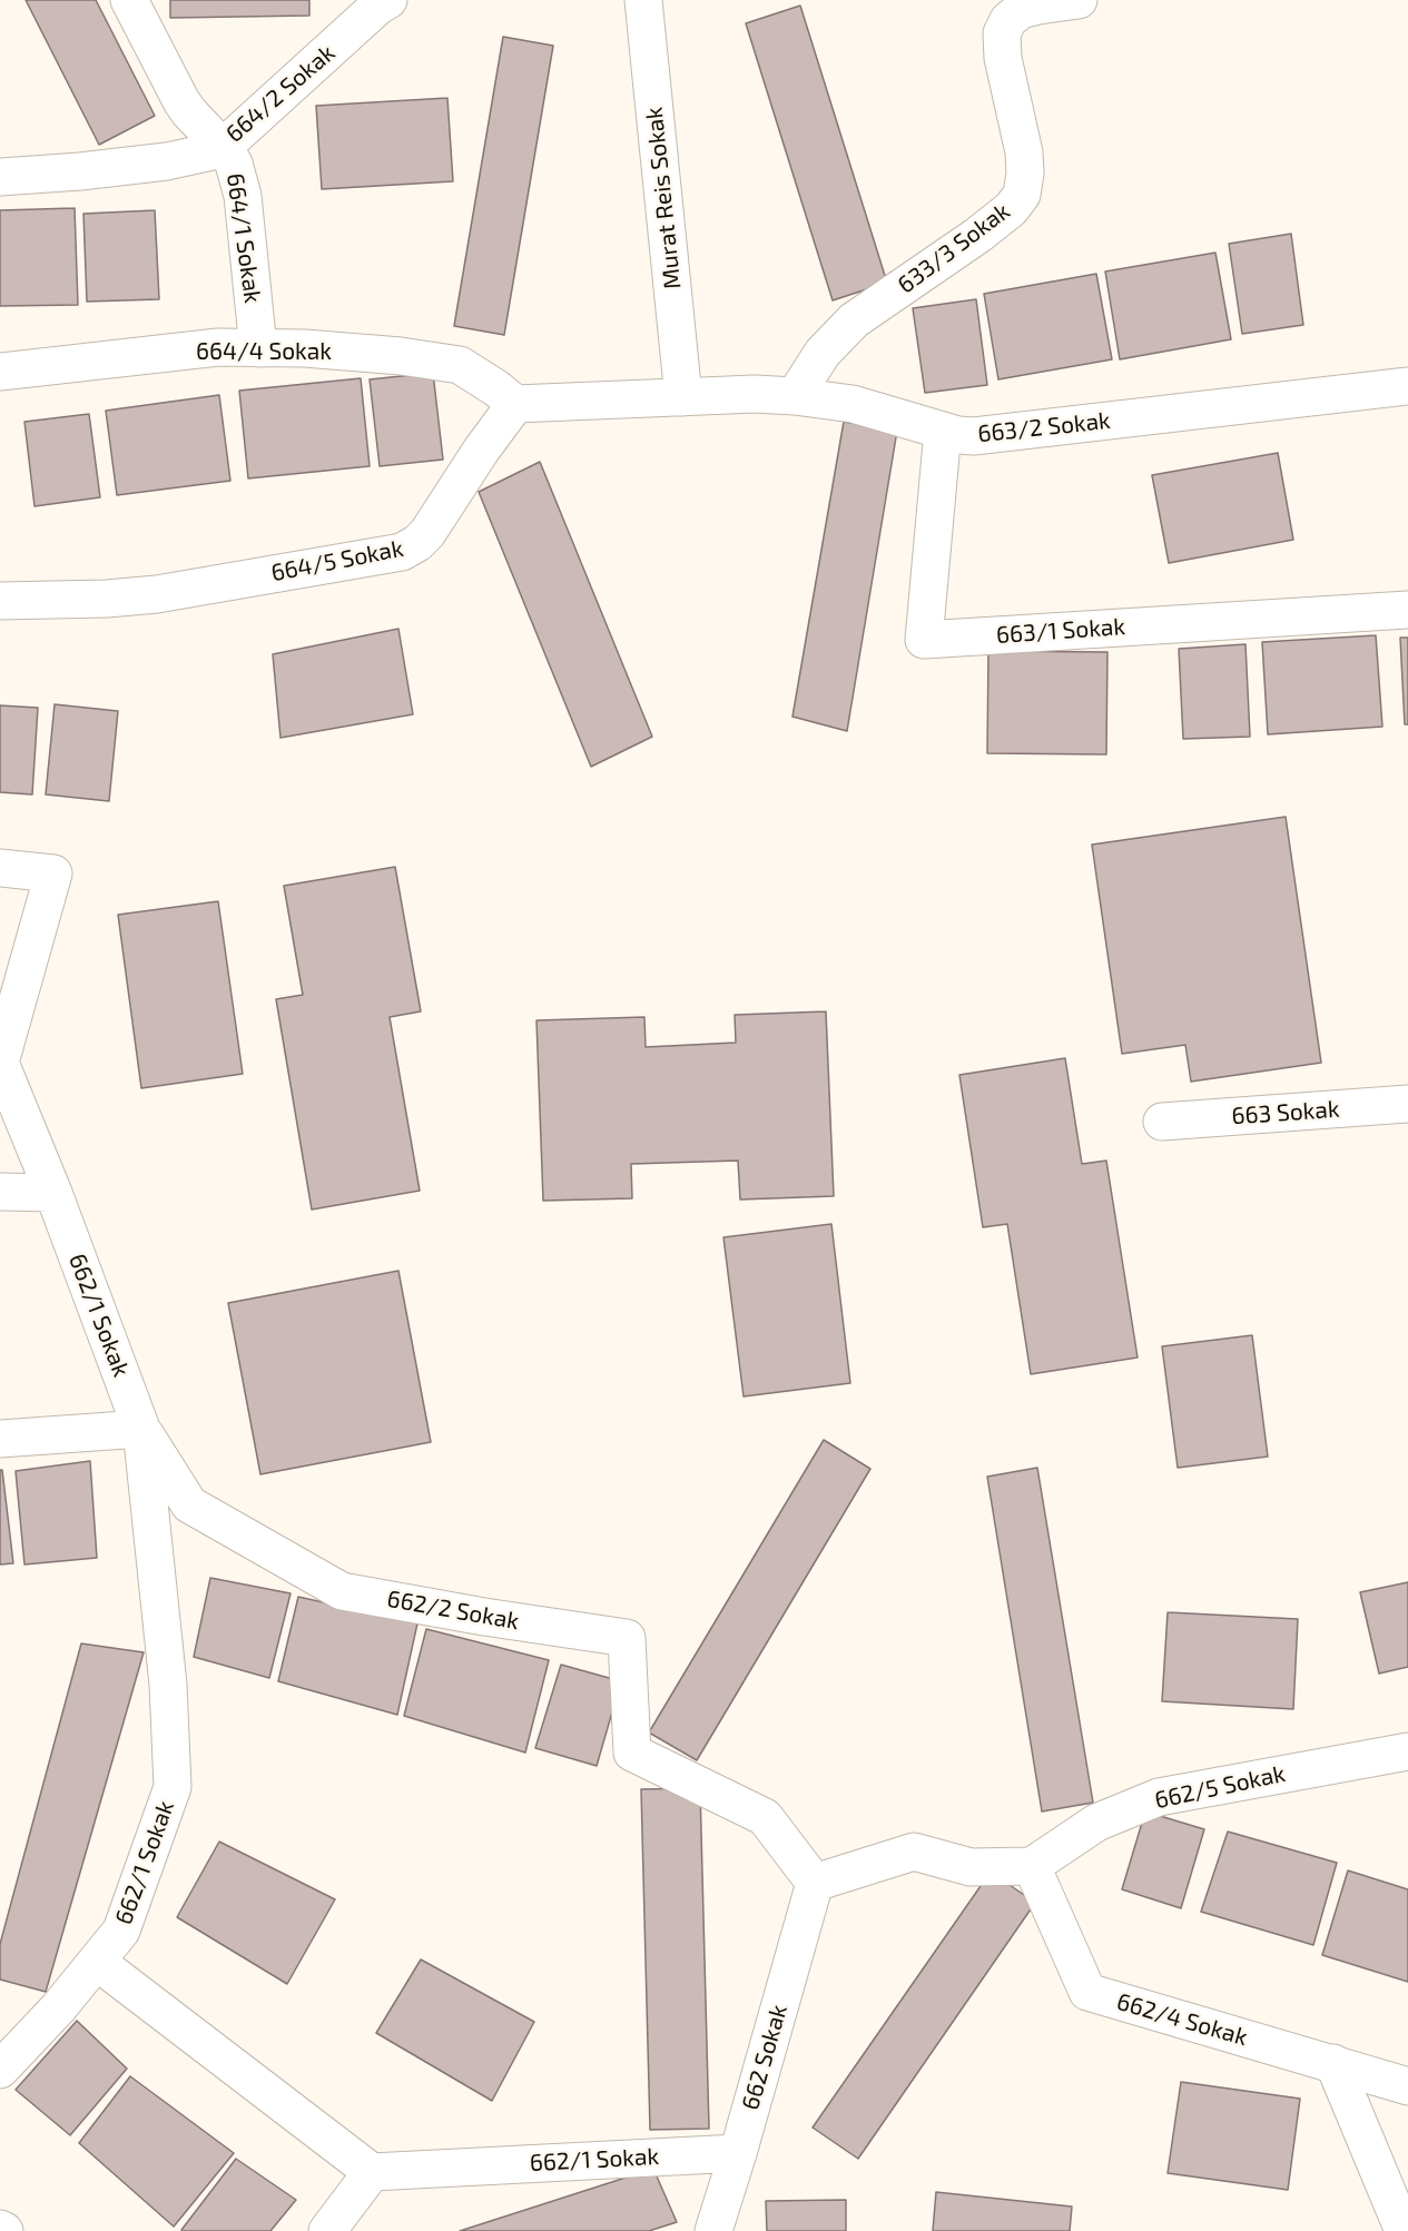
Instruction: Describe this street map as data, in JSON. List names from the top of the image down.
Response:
{
  "streets": {
    "street": [
      "664/2 Sokak",
      "Murat Reis Sokak",
      "664/1 Sokak",
      "633/3 Sokak",
      "664/4 Sokak",
      "663/2 Sokak",
      "664/5 Sokak",
      "663/1 Sokak",
      "663 Sokak",
      "662/1 Sokak",
      "662/2 Sokak",
      "662/5 Sokak",
      "662/4 Sokak",
      "662 Sokak"
    ]
  },
  "crossings": [
    ["664/2 Sokak", "664/1 Sokak"],
    ["Murat Reis Sokak", "663/2 Sokak"],
    ["664/1 Sokak", "664/4 Sokak"],
    ["633/3 Sokak", "663/2 Sokak"],
    ["664/4 Sokak", "664/5 Sokak"],
    ["663/2 Sokak", "663/1 Sokak"],
    ["662/1 Sokak", "662/2 Sokak"],
    ["662/1 Sokak", "662 Sokak"],
    ["662/2 Sokak", "662 Sokak"],
    ["662/5 Sokak", "662/4 Sokak"]
  ]
}
